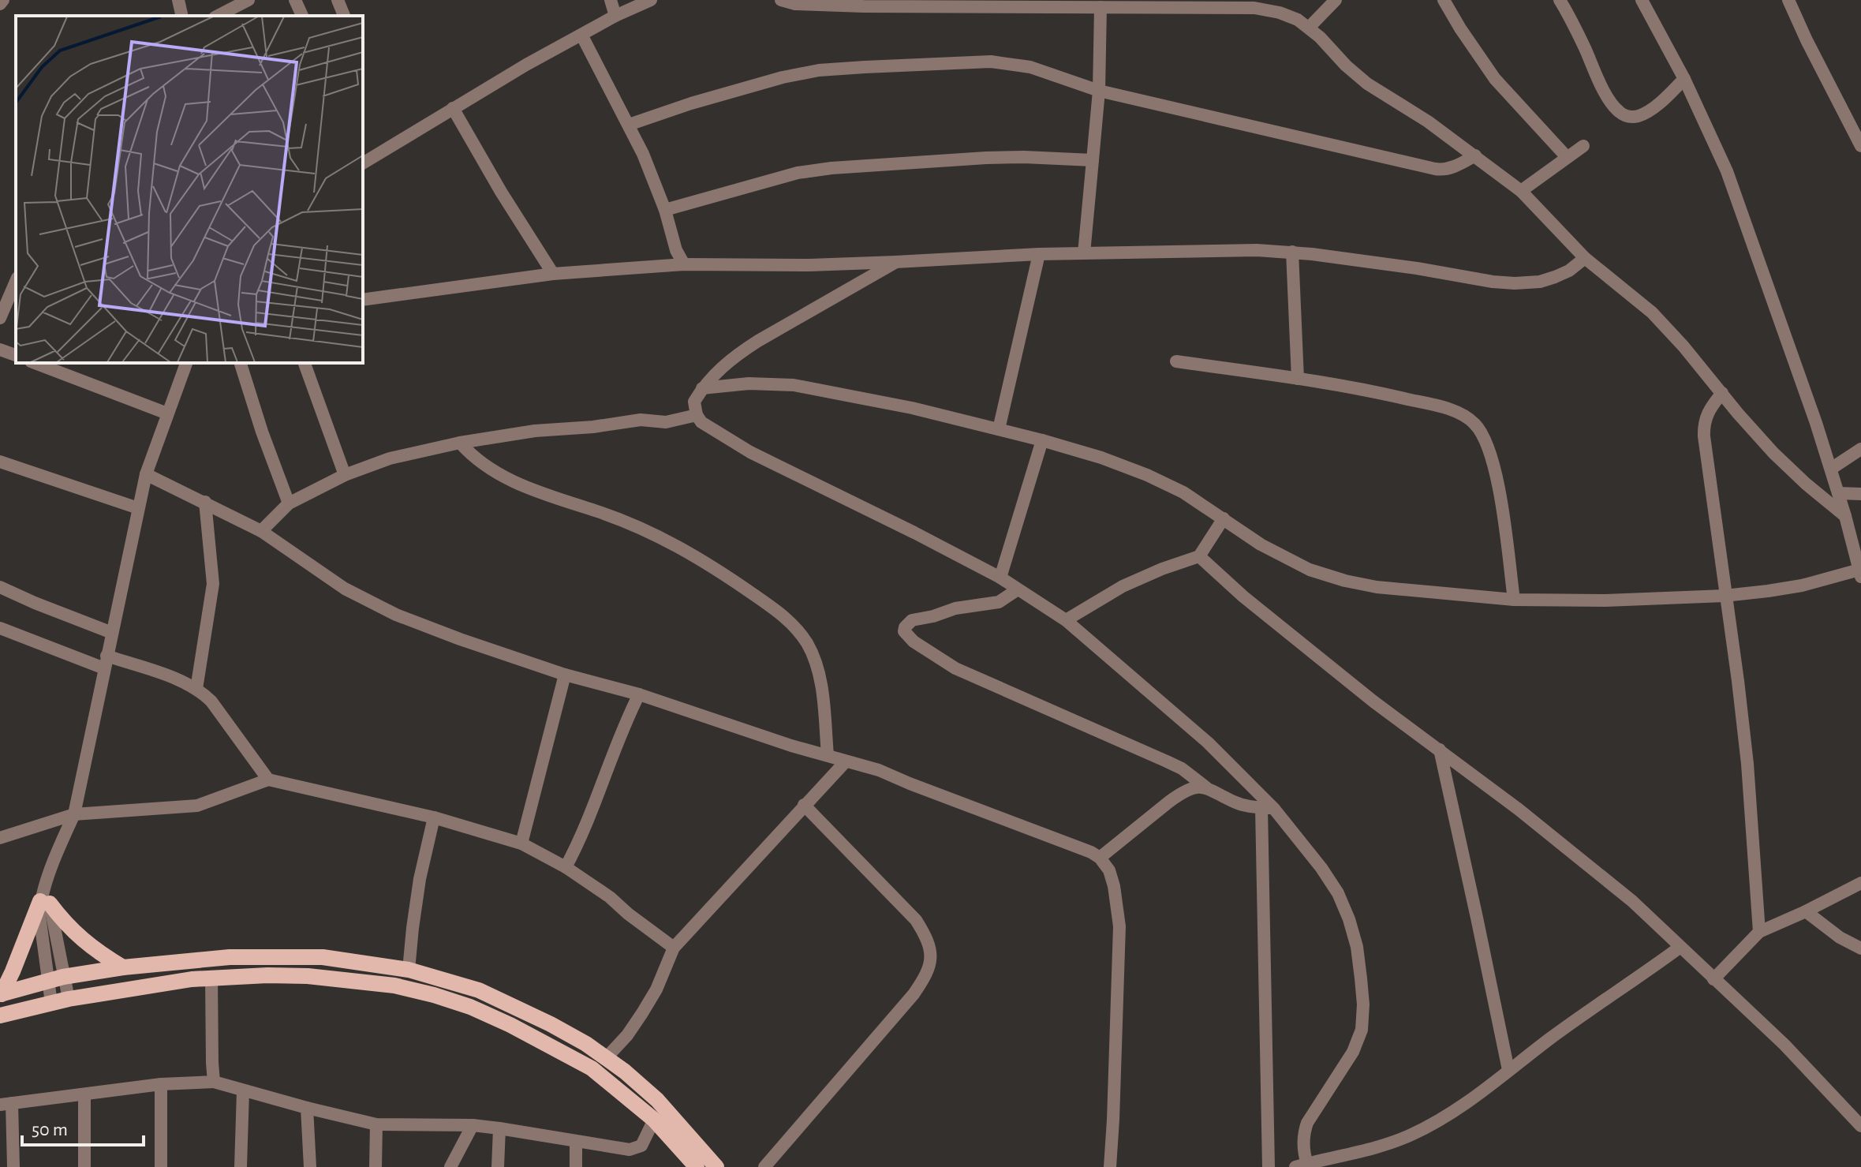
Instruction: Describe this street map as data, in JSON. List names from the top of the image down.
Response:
{
  "scale_bar": "50 m"
}
